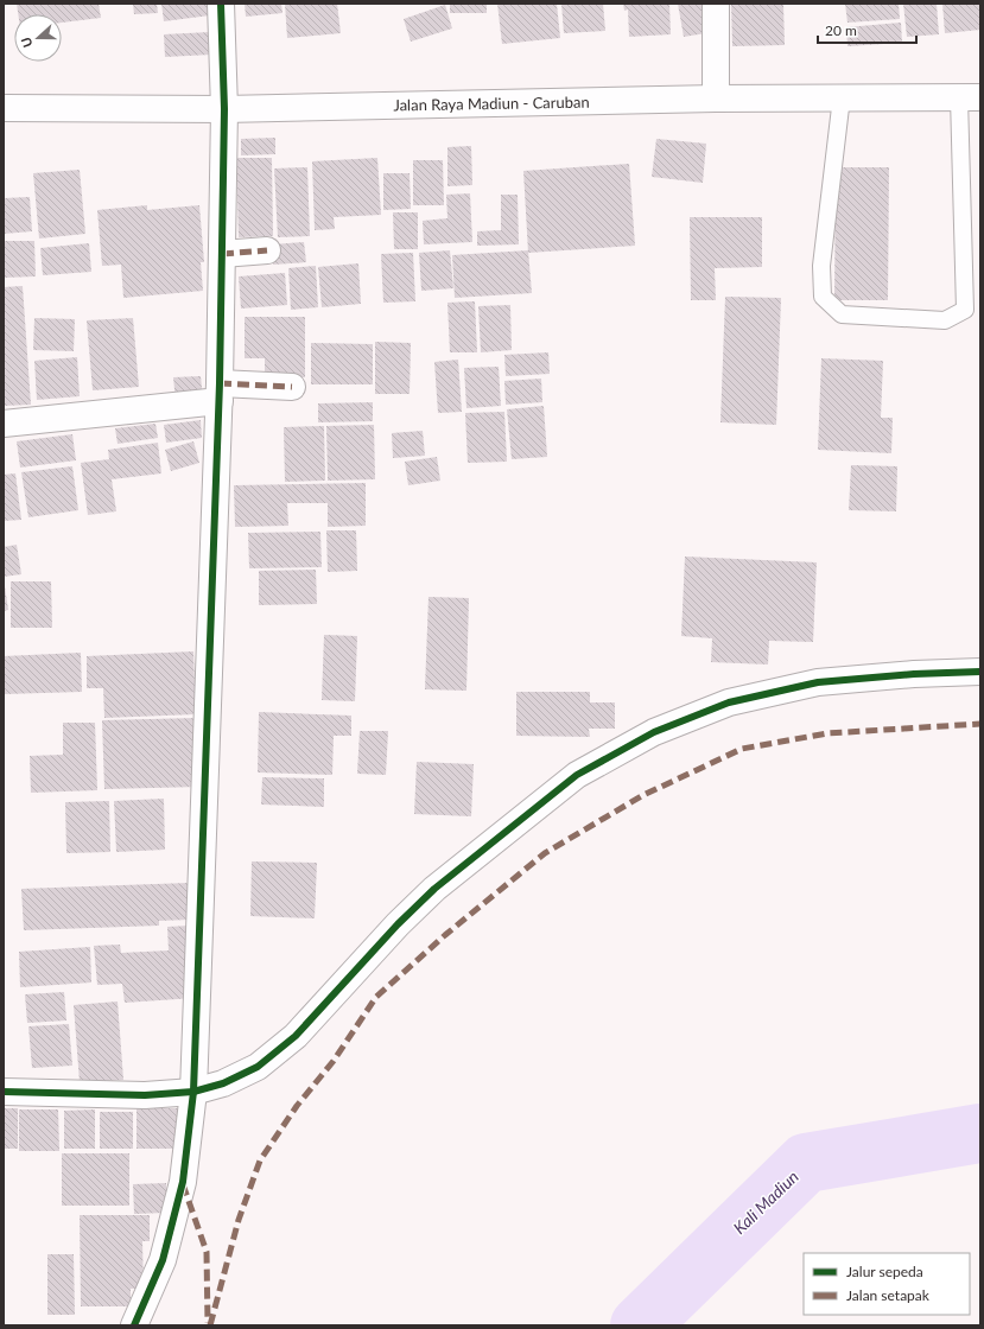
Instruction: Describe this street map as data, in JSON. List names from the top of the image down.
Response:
{
  "streets": {
    "main road": ["Jalan Raya Madiun - Caruban"]
  },
  "water": ["Kali Madiun"],
  "legend": ["Jalur sepeda", "Jalan setapak"],
  "scale_bar": "20 m",
  "north": "left"
}
